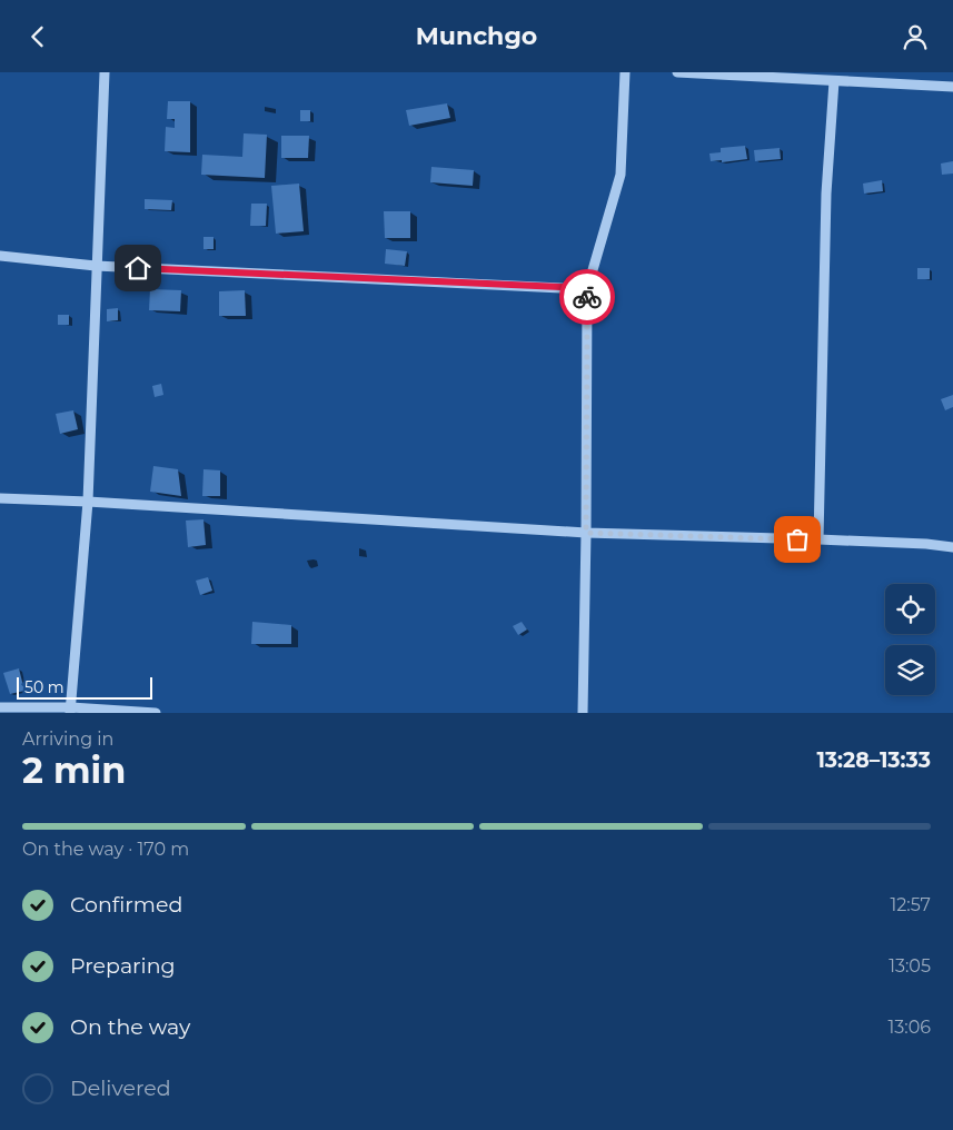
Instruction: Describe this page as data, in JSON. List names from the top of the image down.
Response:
{
  "scale_bar": "50 m",
  "page": {
    "header": "Munchgo",
    "scale": "50 m",
    "heading": ["2 min", "Arriving in", "13:28–13:33"],
    "bar": "On the way · 170 m",
    "list": [
      ["Confirmed", "12:57"],
      ["Preparing", "13:05"],
      ["On the way", "13:06"],
      "Delivered"
    ]
  }
}
